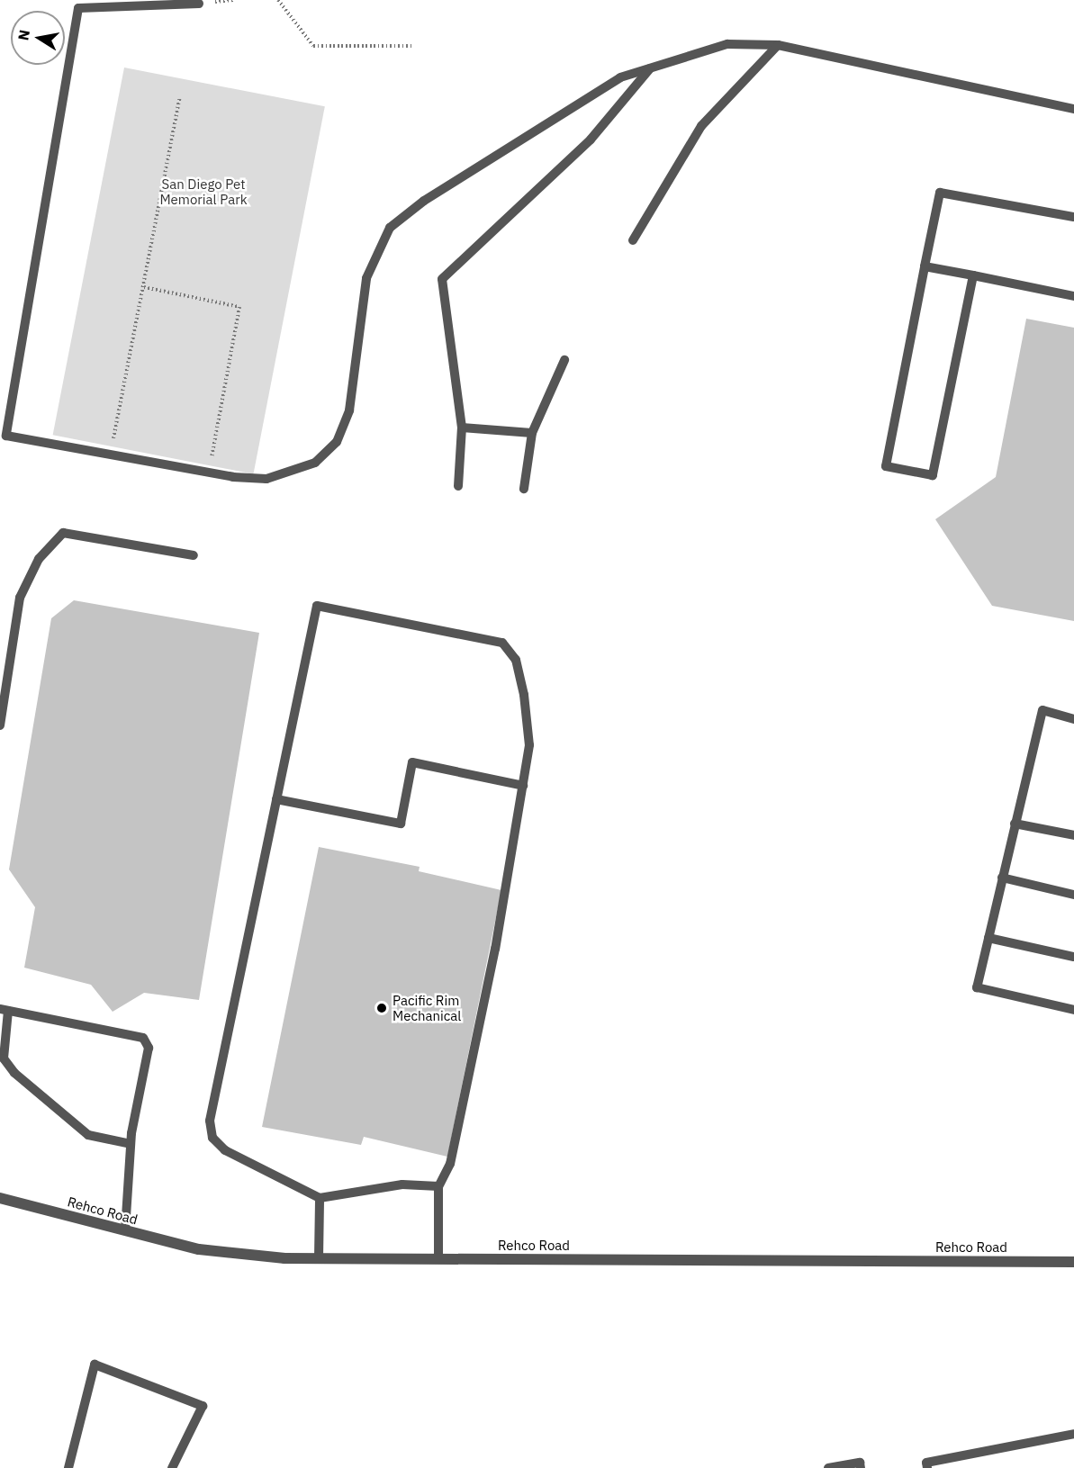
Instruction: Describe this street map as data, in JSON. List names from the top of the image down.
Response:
{
  "streets": {
    "street": ["Rehco Road"]
  },
  "parks": ["San Diego Pet Memorial Park"],
  "places": ["Pacific Rim Mechanical"],
  "north": "left"
}
